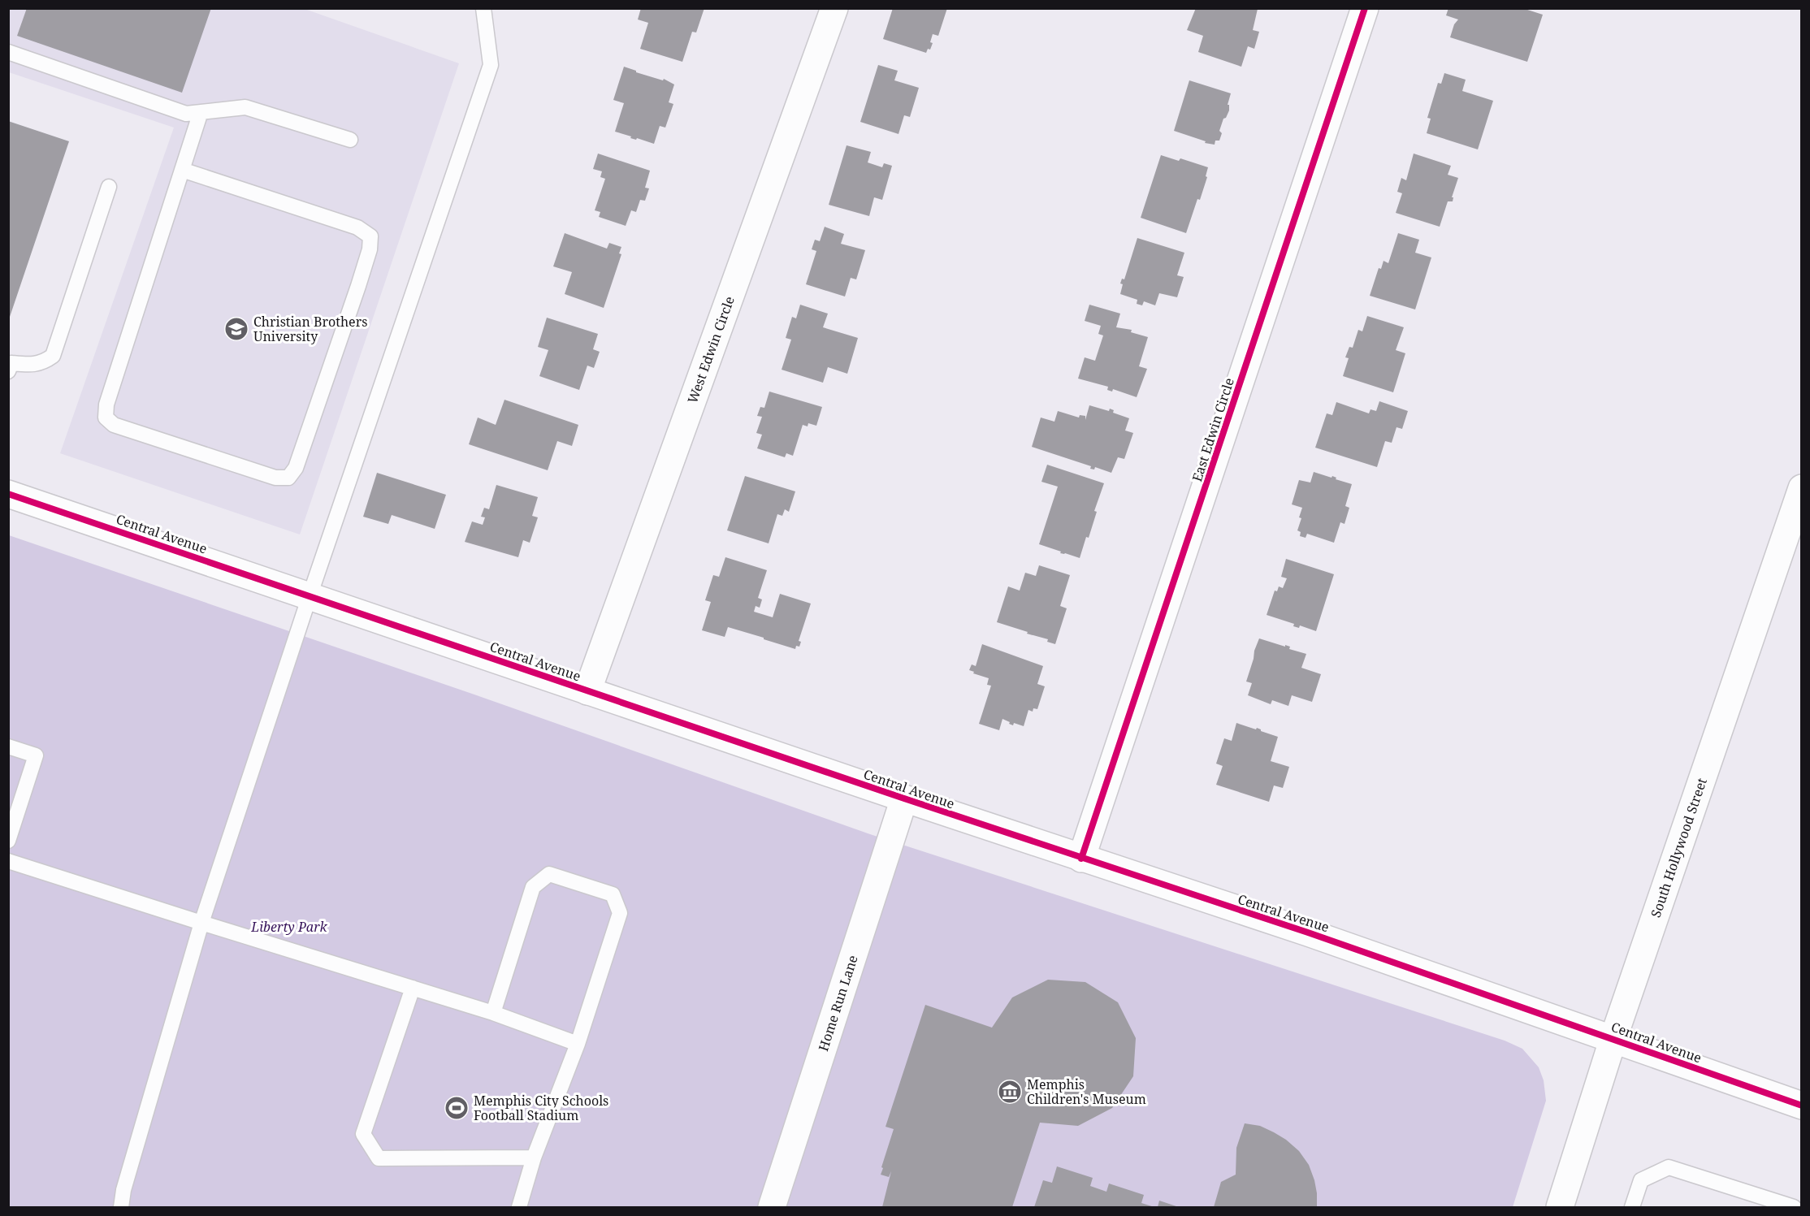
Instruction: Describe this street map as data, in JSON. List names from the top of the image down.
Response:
{
  "streets": {
    "main road": [
      "West Edwin Circle",
      "East Edwin Circle",
      "Central Avenue",
      "South Hollywood Street",
      "Home Run Lane"
    ]
  },
  "crossings": [
    ["West Edwin Circle", "Central Avenue"],
    ["East Edwin Circle", "Central Avenue"],
    ["Central Avenue", "South Hollywood Street"],
    ["Central Avenue", "Home Run Lane"]
  ],
  "parks": ["Liberty Park"],
  "places": {
    "school or university": ["Christian Brothers University"],
    "museum": ["Memphis Children's Museum"],
    "sports": ["Memphis City Schools Football Stadium"]
  }
}
